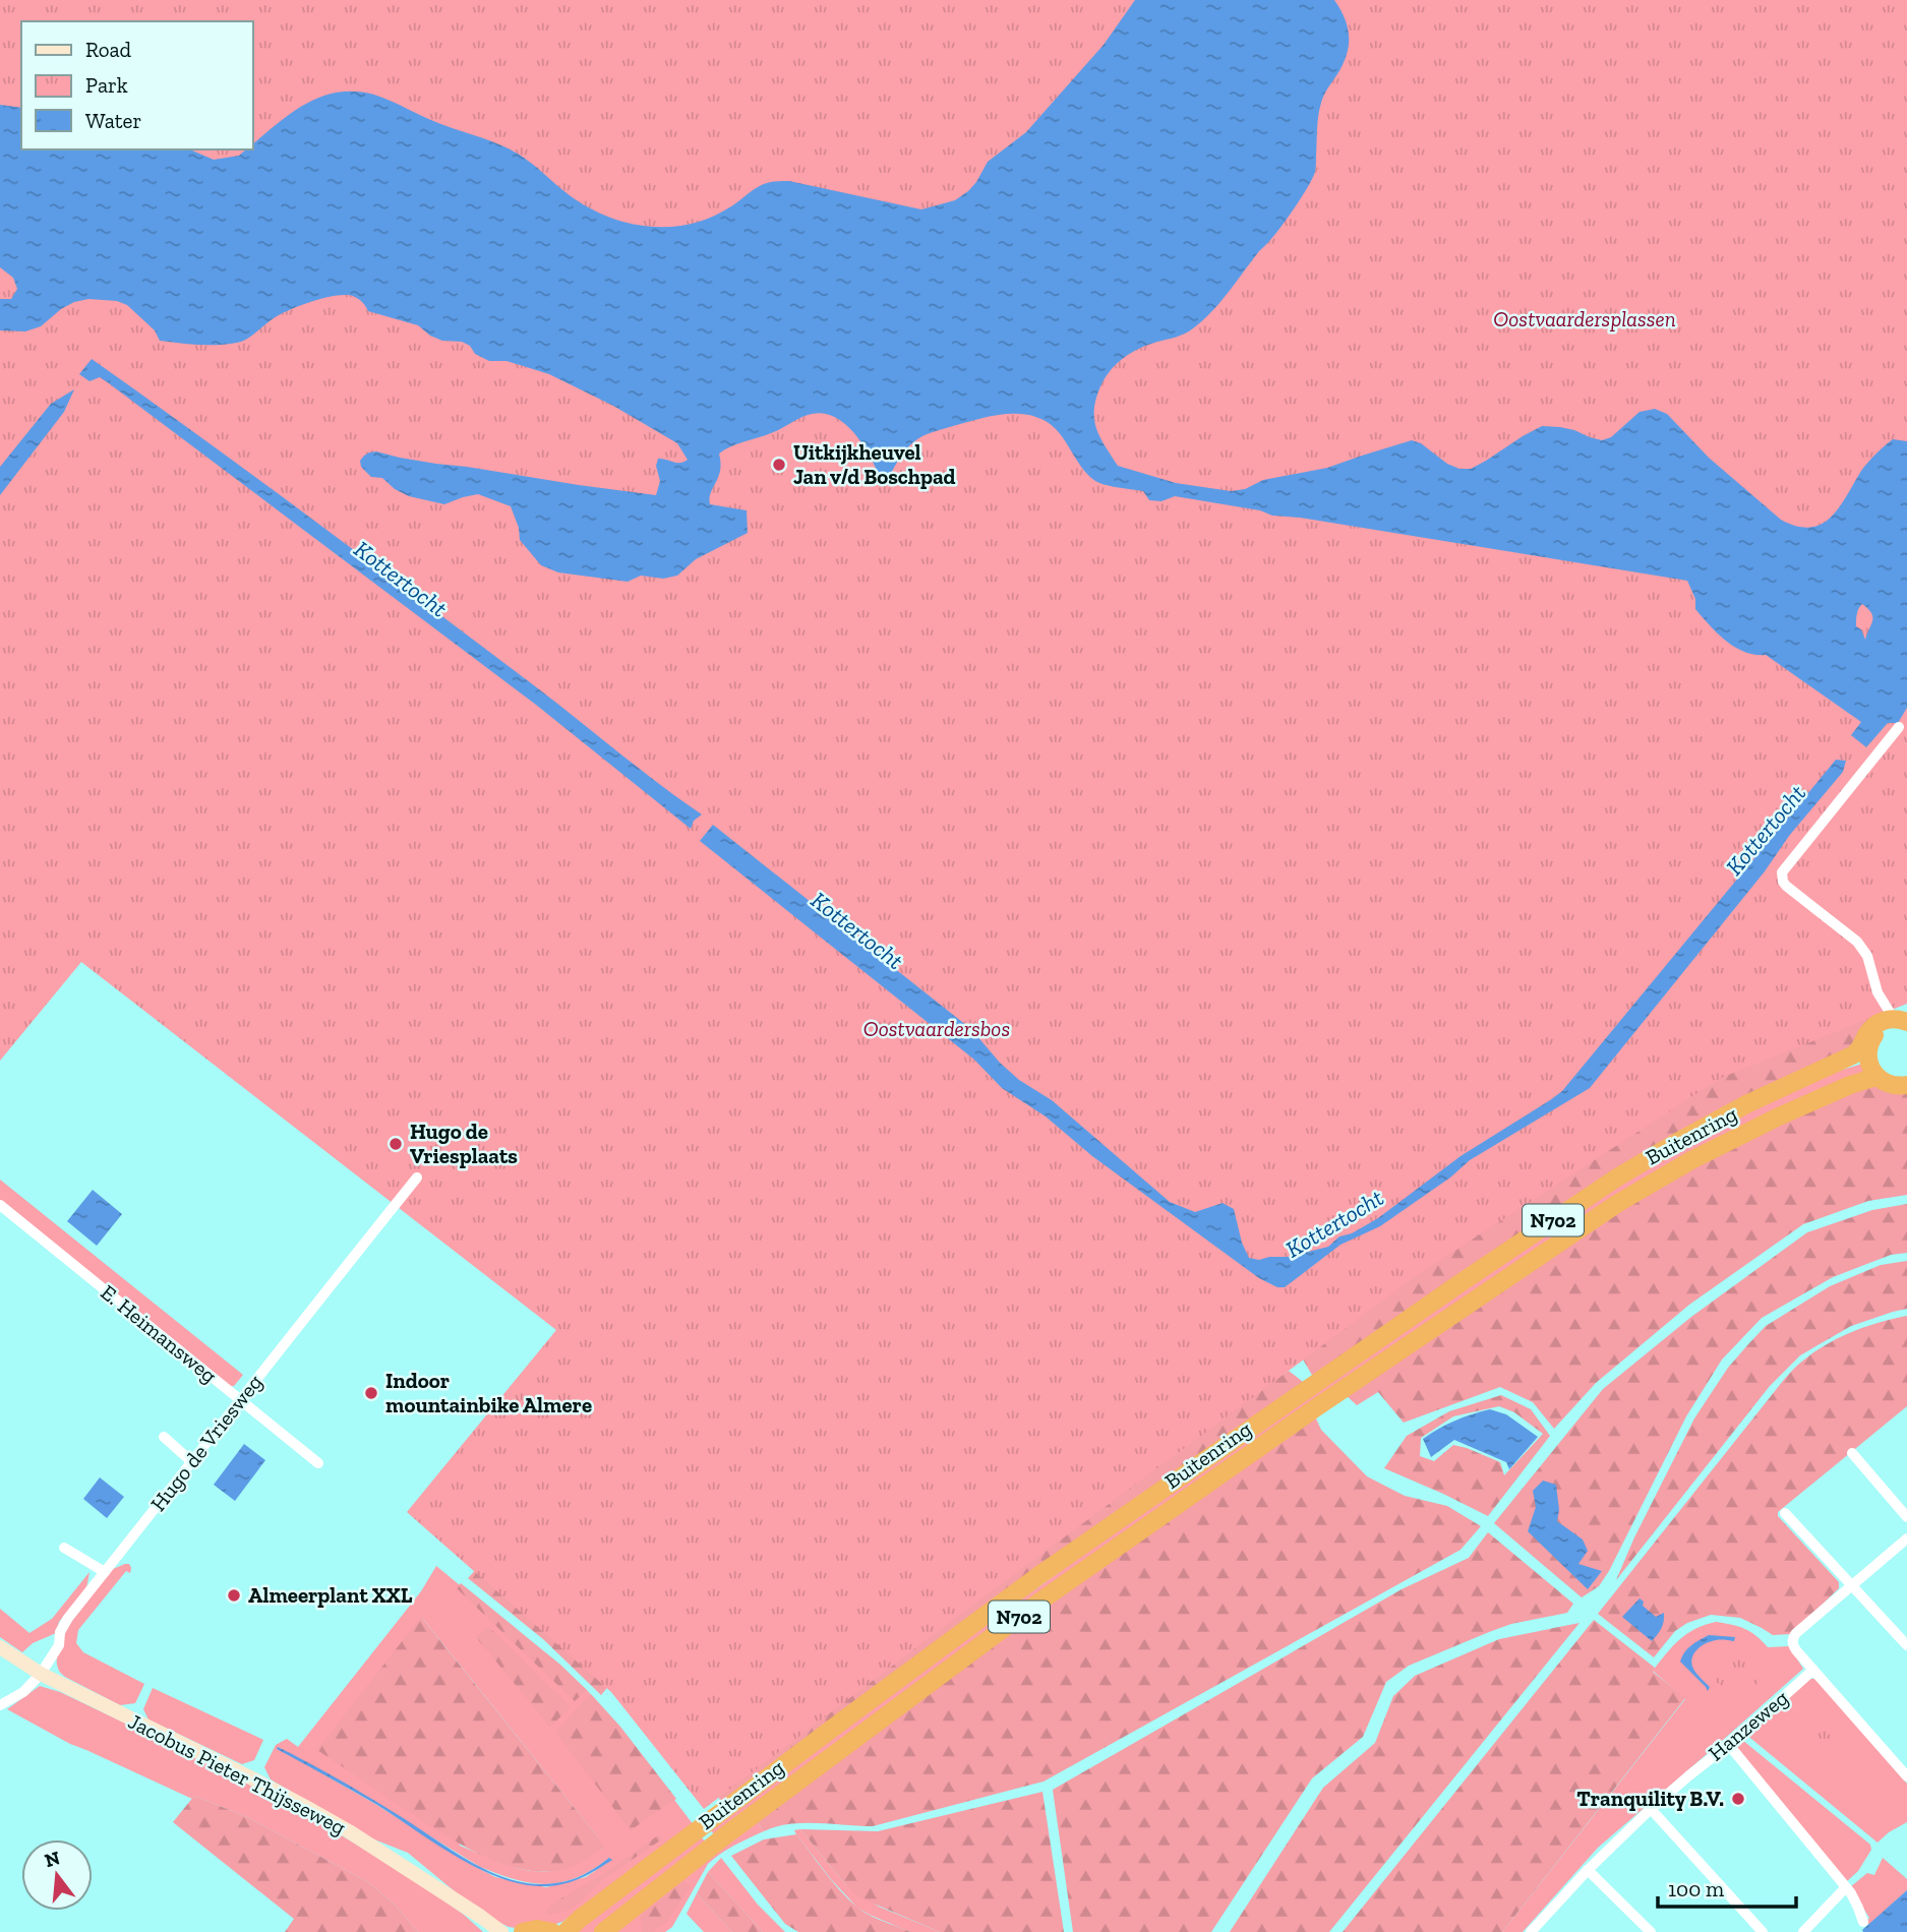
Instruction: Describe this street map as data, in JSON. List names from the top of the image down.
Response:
{
  "streets": {
    "highway": ["Buitenring", "N702"],
    "street": [
      "E. Heimansweg",
      "Hugo de Vriesweg",
      "Hanzeweg",
      "Jacobus Pieter Thijsseweg"
    ]
  },
  "crossings": [
    ["Buitenring", "N702"],
    ["E. Heimansweg", "Hugo de Vriesweg"],
    ["Hugo de Vriesweg", "Jacobus Pieter Thijsseweg"]
  ],
  "water": ["Kottertocht"],
  "parks": ["Oostvaardersplassen", "Oostvaardersbos"],
  "places": [
    "Uitkijkheuvel Jan v/d Boschpad",
    "Hugo de Vriesplaats",
    "Indoor mountainbike Almere",
    "Almeerplant XXL",
    "Tranquility B.V."
  ],
  "legend": ["Road", "Park", "Water"],
  "scale_bar": "100 m",
  "north": "top"
}
